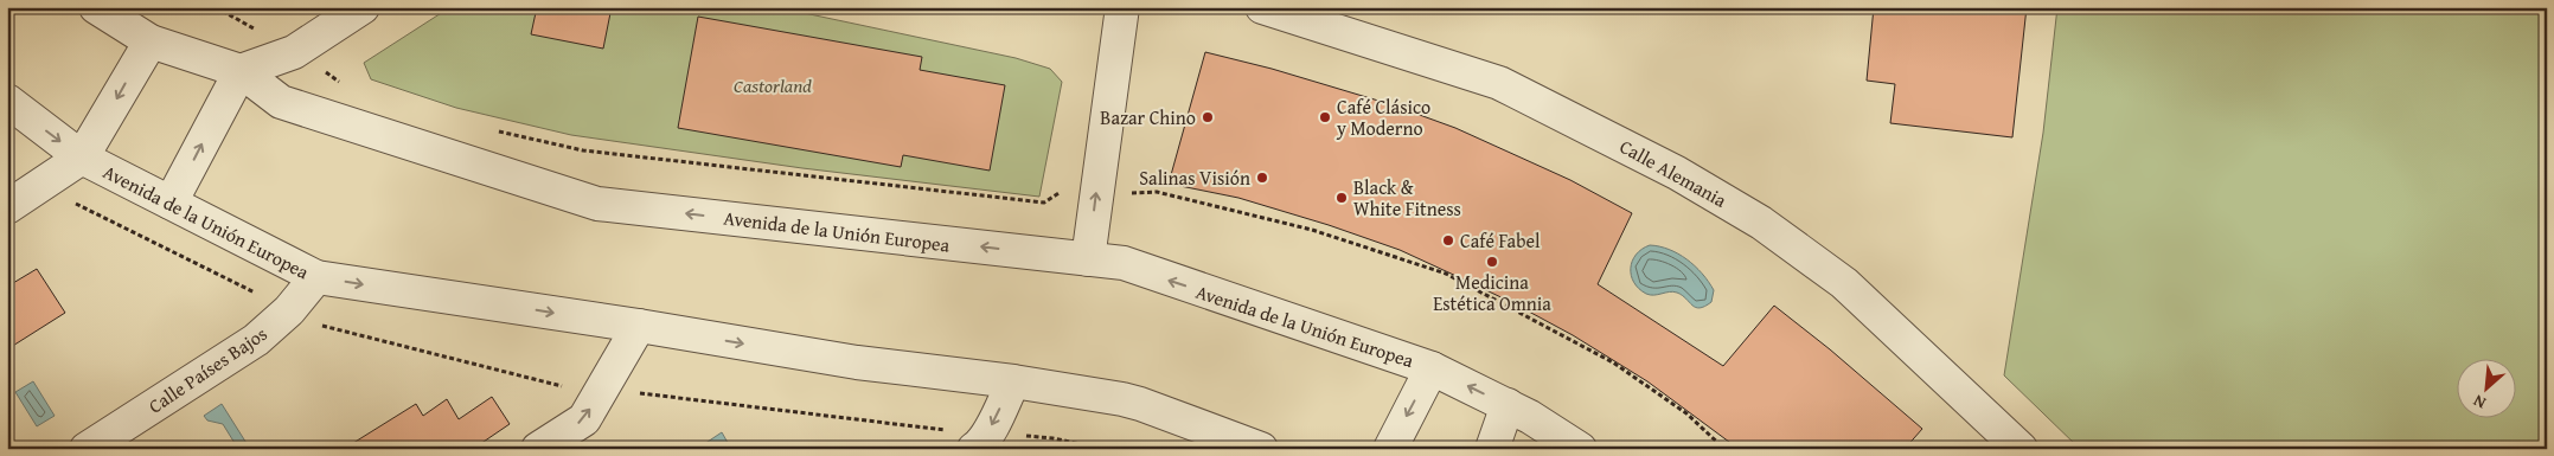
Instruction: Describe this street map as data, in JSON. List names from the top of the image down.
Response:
{
  "streets": {
    "street": ["Calle Alemania", "Avenida de la Unión Europea", "Calle Países Bajos"]
  },
  "crossings": [
    ["Avenida de la Unión Europea", "Calle Países Bajos"]
  ],
  "parks": ["Castorland"],
  "places": [
    "Bazar Chino",
    "Café Clásico y Moderno",
    "Salinas Visión",
    "Black & White Fitness",
    "Café Fabel",
    "Medicina Estética Omnia"
  ],
  "north": "bottom left"
}
